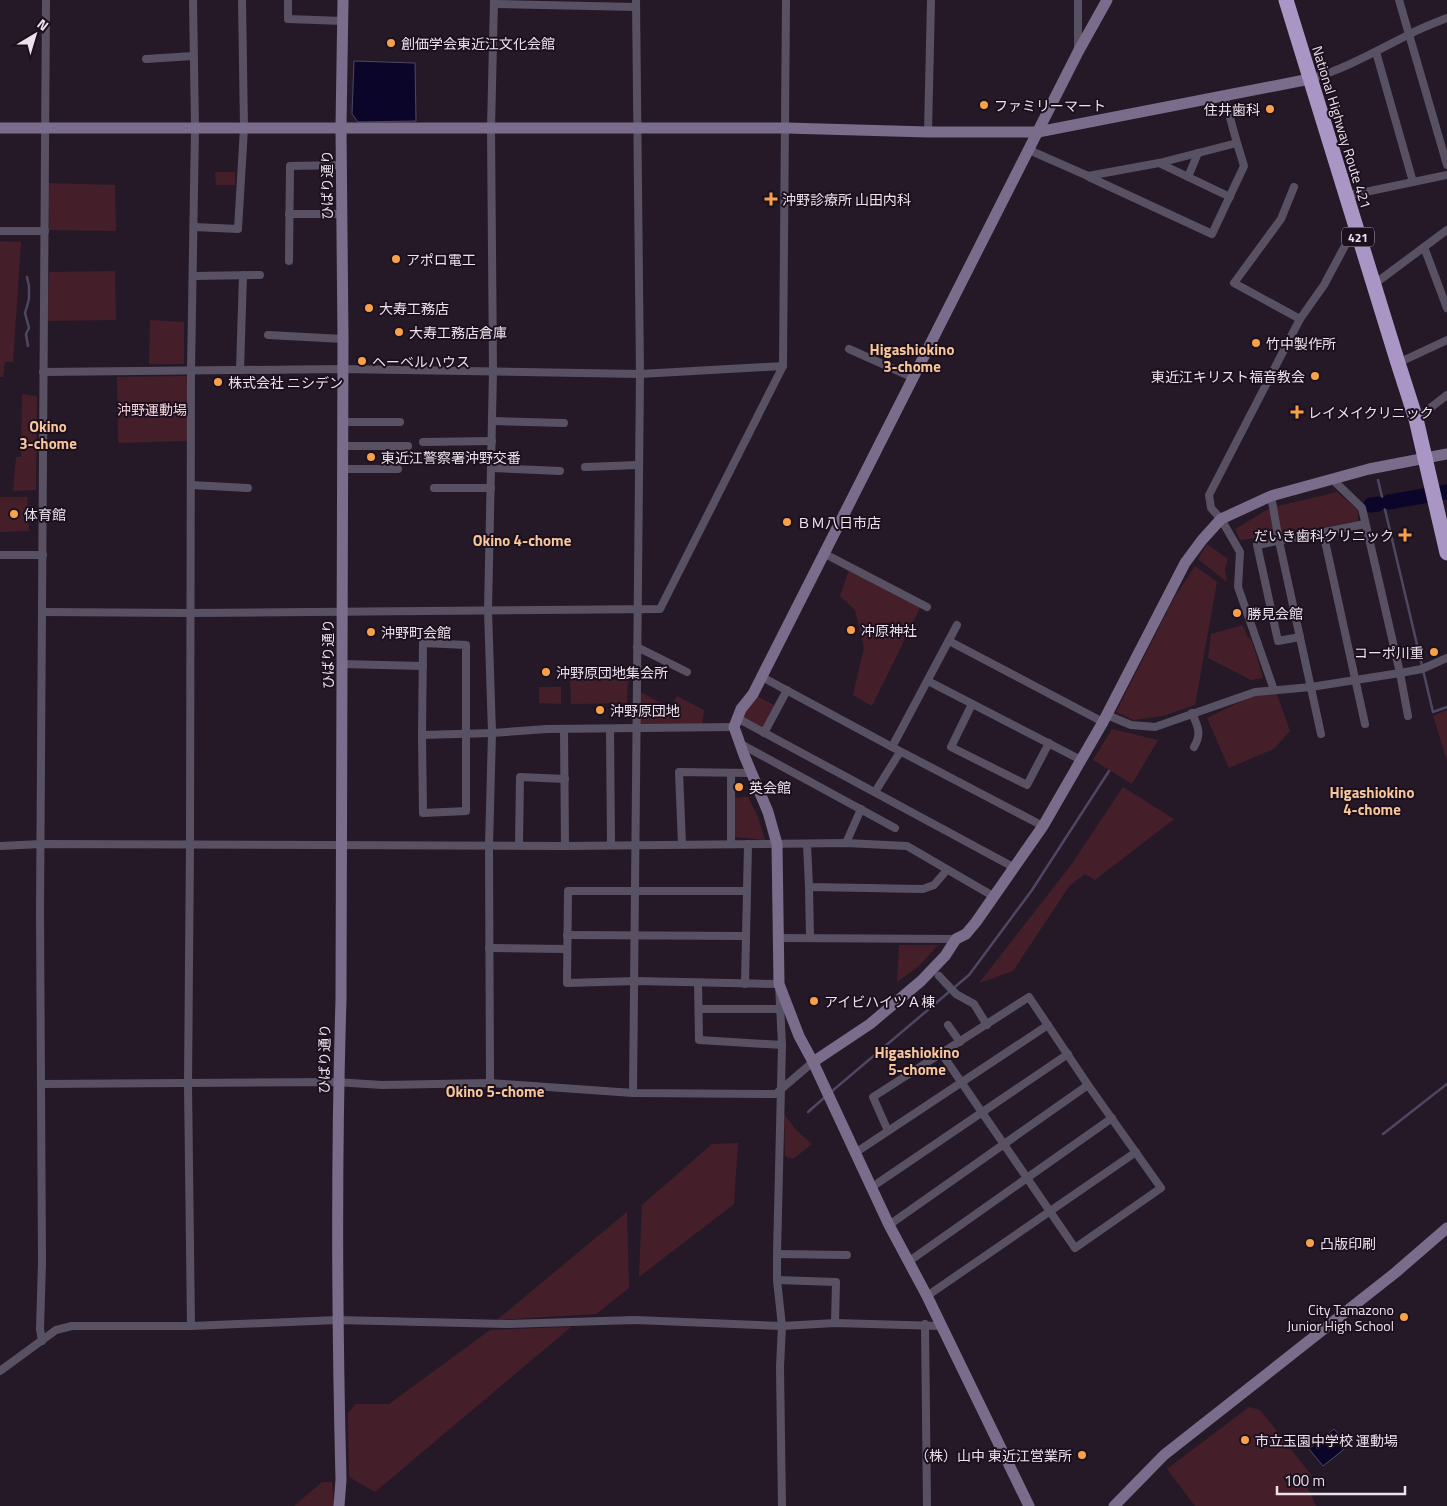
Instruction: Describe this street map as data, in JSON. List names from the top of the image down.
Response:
{
  "streets": {
    "highway": ["National Highway Route 421", "421"],
    "street": ["ひばり通り"]
  },
  "districts": [
    "Higashiokino 3-chome",
    "Okino 3-chome",
    "Okino 4-chome",
    "Higashiokino 4-chome",
    "Higashiokino 5-chome",
    "Okino 5-chome"
  ],
  "parks": ["沖野運動場"],
  "places": {
    "other": [
      "創価学会東近江文化会館",
      "ファミリーマート",
      "住井歯科",
      "アポロ電工",
      "大寿工務店",
      "大寿工務店倉庫",
      "竹中製作所",
      "ヘーベルハウス",
      "東近江キリスト福音教会",
      "株式会社 ニシデン",
      "東近江警察署沖野交番",
      "体育館",
      "ＢＭ八日市店",
      "勝見会館",
      "冲原神社",
      "沖野町会館",
      "コーポ川重",
      "沖野原団地集会所",
      "沖野原団地",
      "英会館",
      "アイビハイツＡ棟",
      "凸版印刷",
      "City Tamazono Junior High School",
      "市立玉園中学校 運動場",
      "（株）山中 東近江営業所"
    ],
    "health": ["沖野診療所 山田内科", "レイメイクリニック", "だいき歯科クリニック"]
  },
  "scale_bar": "100 m",
  "north": "top right"
}
